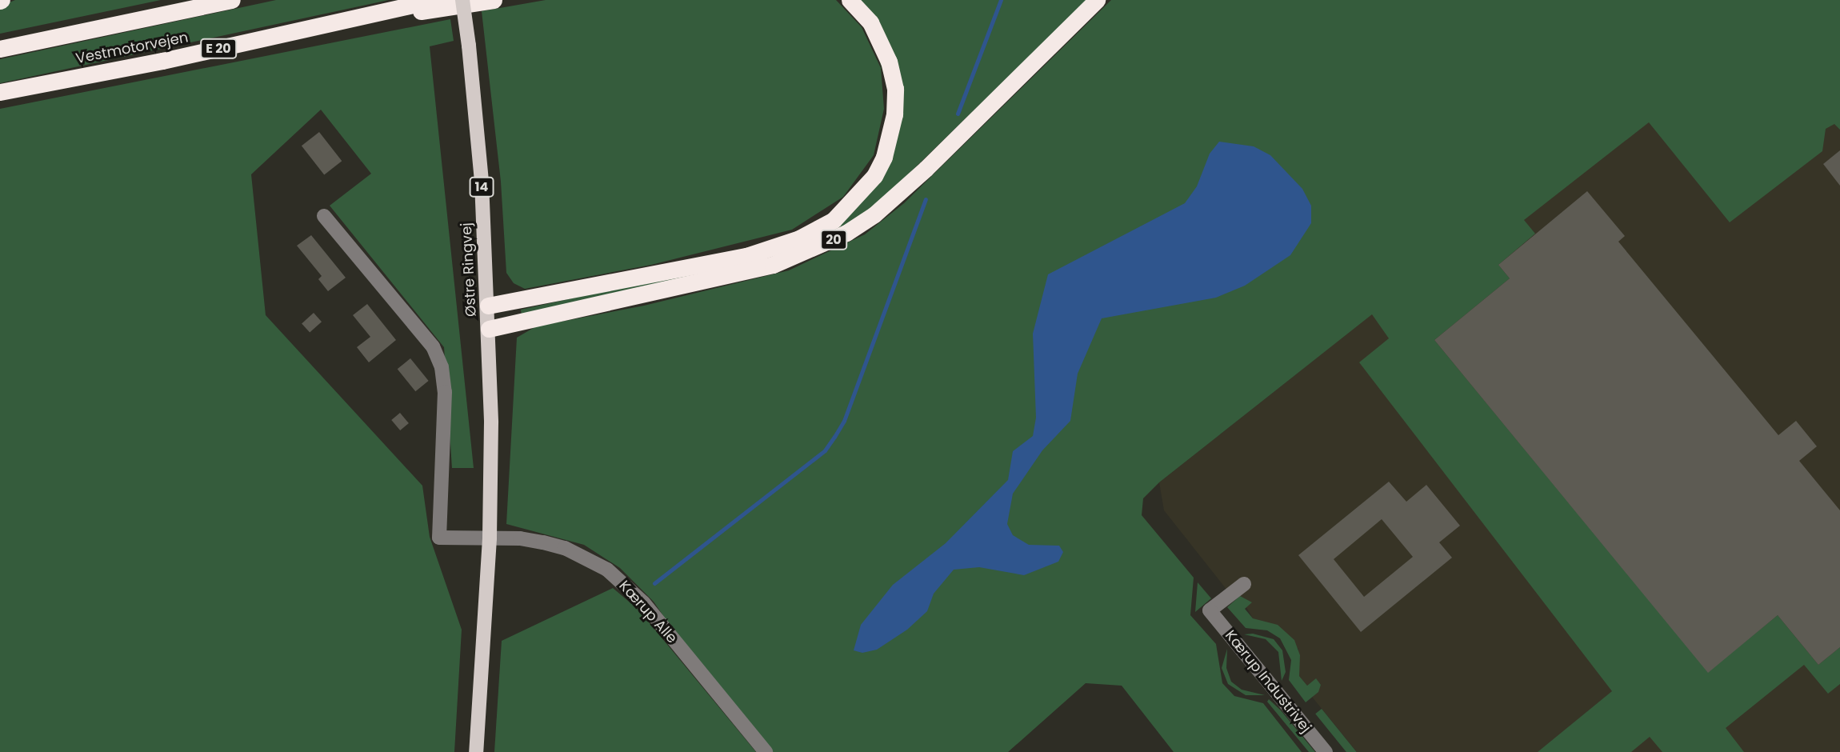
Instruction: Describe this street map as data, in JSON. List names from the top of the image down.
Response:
{
  "streets": {
    "highway": ["Vestmotorvejen", "E 20", "20"],
    "main road": ["14", "Østre Ringvej"],
    "street": ["Kærup Alle", "Kærup Industrivej"]
  },
  "crossings": [
    ["20", "Østre Ringvej"],
    ["Østre Ringvej", "Kærup Alle"]
  ]
}
